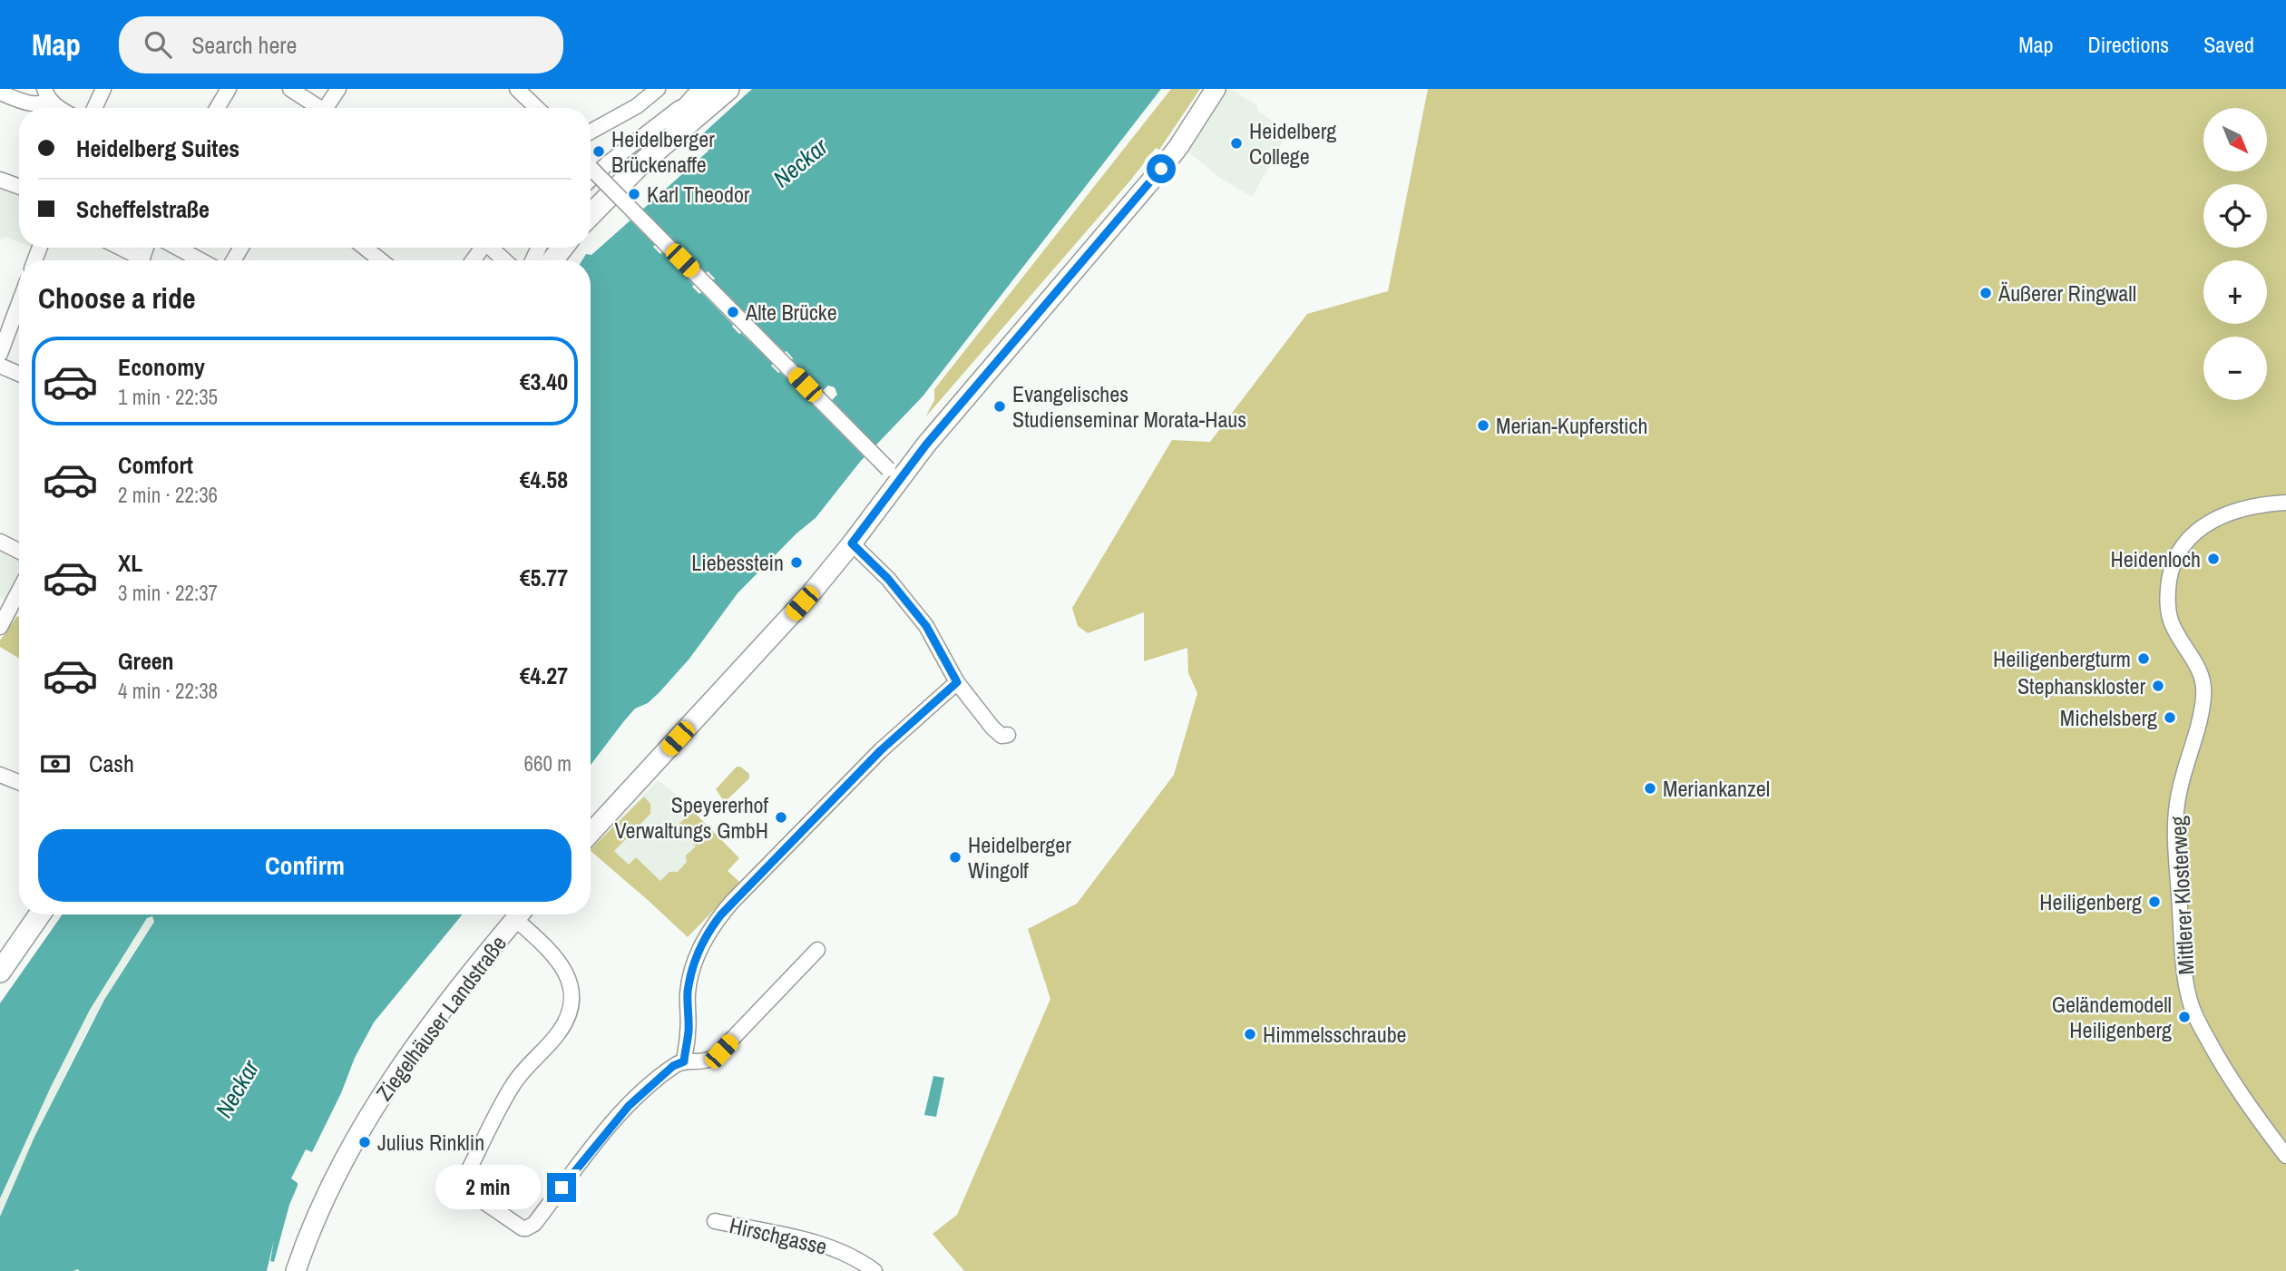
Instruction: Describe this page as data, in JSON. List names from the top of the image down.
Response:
{
  "streets": {
    "main road": ["Ziegelhäuser Landstraße"],
    "street": ["Mittlerer Klosterweg", "Hirschgasse"]
  },
  "water": ["Neckar"],
  "places": [
    "Heidelberg College",
    "Heidelberger Brückenaffe",
    "Karl Theodor",
    "Äußerer Ringwall",
    "Alte Brücke",
    "Evangelisches Studienseminar Morata-Haus",
    "Merian-Kupferstich",
    "Heidenloch",
    "Liebesstein",
    "Heiligenbergturm",
    "Stephanskloster",
    "Michelsberg",
    "Meriankanzel",
    "Speyererhof Verwaltungs GmbH",
    "Heidelberger Wingolf",
    "Heiligenberg",
    "Geländemodell Heiligenberg",
    "Himmelsschraube",
    "Julius Rinklin"
  ],
  "north": "bottom right",
  "page": {
    "header": "Map",
    "search": "Search here",
    "nav": ["Map", "Directions", "Saved"],
    "map_buttons": ["+", "−"],
    "banner": ["Heidelberg Suites", "Scheffelstraße"],
    "heading": "Choose a ride",
    "list": [
      {
        "name": "Economy",
        "note": "1 min · 22:35",
        "value": "€3.40"
      },
      {
        "name": "Comfort",
        "note": "2 min · 22:36",
        "value": "€4.58"
      },
      {
        "name": "XL",
        "note": "3 min · 22:37",
        "value": "€5.77"
      },
      {
        "name": "Green",
        "note": "4 min · 22:38",
        "value": "€4.27"
      }
    ],
    "pay": ["Cash", "660 m"],
    "buttons": "Confirm",
    "bubble": "2 min"
  }
}
